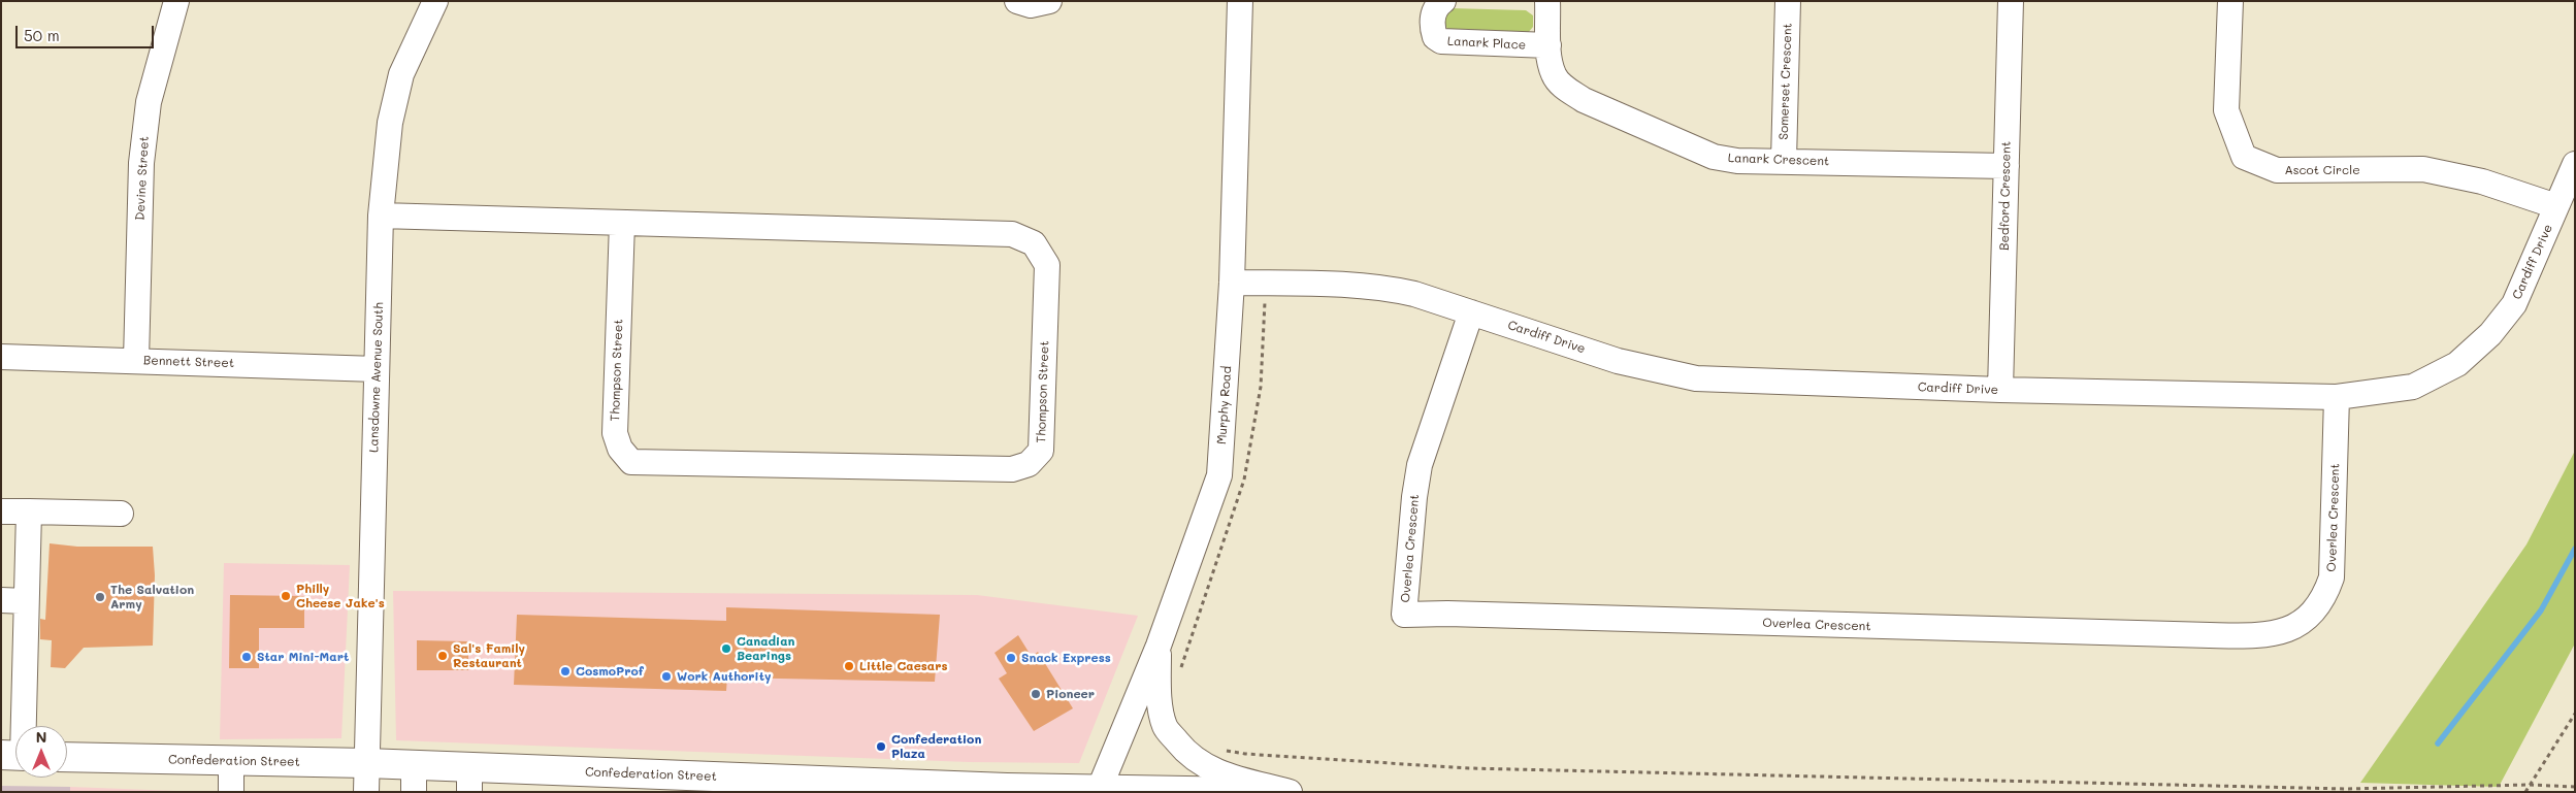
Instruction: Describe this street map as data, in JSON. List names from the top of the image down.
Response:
{
  "streets": {
    "main road": ["Confederation Street"],
    "street": [
      "Lanark Place",
      "Somerset Crescent",
      "Lanark Crescent",
      "Ascot Circle",
      "Devine Street",
      "Bedford Crescent",
      "Cardiff Drive",
      "Bennett Street",
      "Thompson Street",
      "Lansdowne Avenue South",
      "Murphy Road",
      "Overlea Crescent"
    ]
  },
  "crossings": [
    ["Lanark Place", "Lanark Crescent"],
    ["Somerset Crescent", "Lanark Crescent"],
    ["Lanark Crescent", "Bedford Crescent"],
    ["Ascot Circle", "Cardiff Drive"],
    ["Devine Street", "Bennett Street"],
    ["Bedford Crescent", "Cardiff Drive"],
    ["Cardiff Drive", "Murphy Road"],
    ["Cardiff Drive", "Overlea Crescent"],
    ["Bennett Street", "Lansdowne Avenue South"],
    ["Thompson Street", "Lansdowne Avenue South"],
    ["Lansdowne Avenue South", "Confederation Street"],
    ["Murphy Road", "Confederation Street"]
  ],
  "places": [
    "Philly Cheese Jake's",
    "The Salvation Army",
    "Canadian Bearings",
    "Sal's Family Restaurant",
    "Star Mini-Mart",
    "Snack Express",
    "Little Caesars",
    "CosmoProf",
    "Work Authority",
    "Pioneer",
    "Confederation Plaza"
  ],
  "scale_bar": "50 m",
  "north": "top"
}
